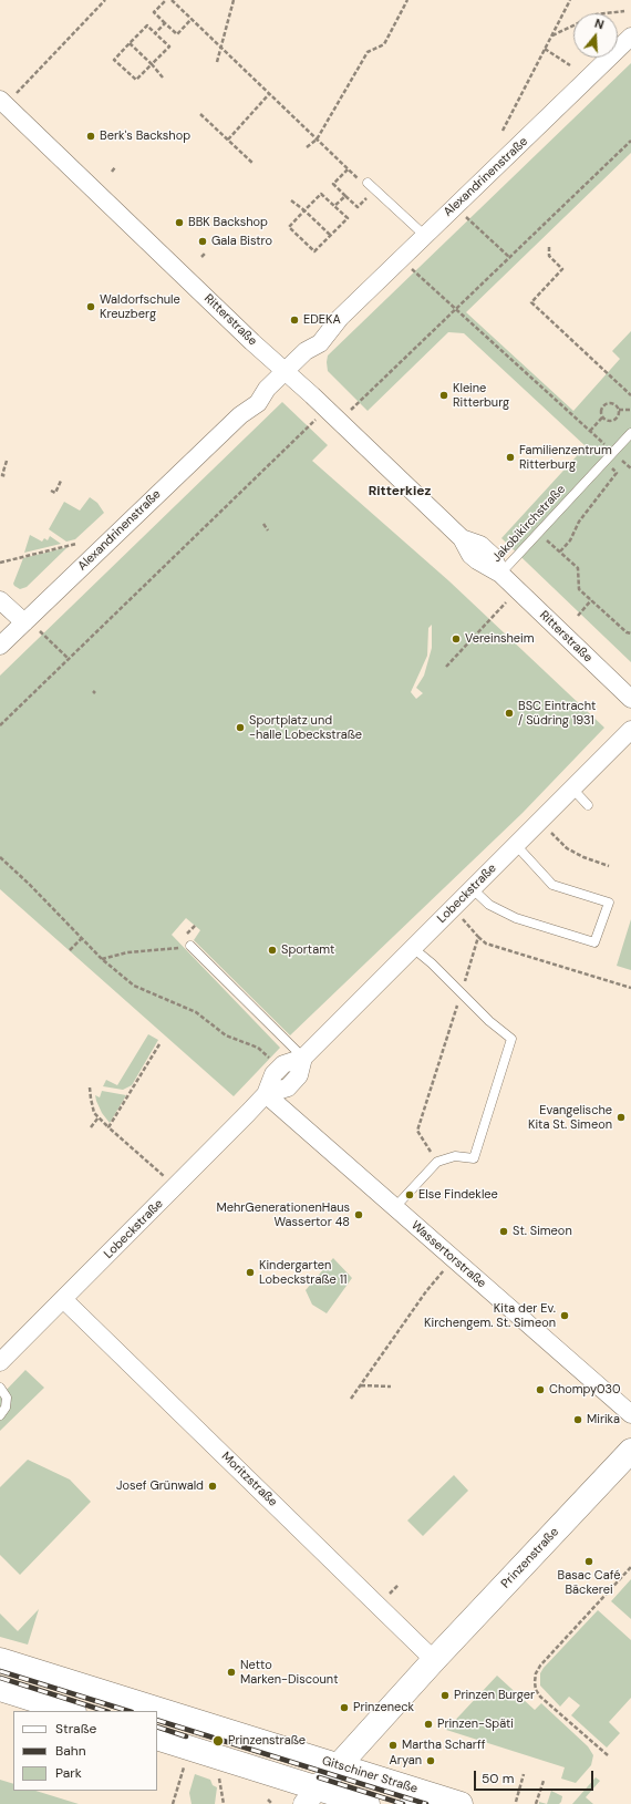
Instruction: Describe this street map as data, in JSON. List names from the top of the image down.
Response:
{
  "streets": {
    "main road": ["Prinzenstraße", "Gitschiner Straße"],
    "street": [
      "Alexandrinenstraße",
      "Ritterstraße",
      "Lobeckstraße",
      "Wassertorstraße",
      "Moritzstraße"
    ],
    "lane": ["Jakobikirchstraße"]
  },
  "crossings": [
    ["Alexandrinenstraße", "Ritterstraße"],
    ["Ritterstraße", "Jakobikirchstraße"],
    ["Lobeckstraße", "Wassertorstraße"],
    ["Lobeckstraße", "Moritzstraße"],
    ["Moritzstraße", "Prinzenstraße"],
    ["Prinzenstraße", "Gitschiner Straße"]
  ],
  "districts": ["Ritterkiez"],
  "places": [
    "Berk's Backshop",
    "BBK Backshop",
    "Gala Bistro",
    "Waldorfschule Kreuzberg",
    "EDEKA",
    "Kleine Ritterburg",
    "Familienzentrum Ritterburg",
    "Vereinsheim",
    "BSC Eintracht / Südring 1931",
    "Sportplatz und -halle Lobeckstraße",
    "Sportamt",
    "Evangelische Kita St. Simeon",
    "Else Findeklee",
    "MehrGenerationenHaus Wassertor 48",
    "St. Simeon",
    "Kindergarten Lobeckstraße 11",
    "Kita der Ev. Kirchengem. St. Simeon",
    "Chompy030",
    "Mirika",
    "Josef Grünwald",
    "Basac Café Bäckerei",
    "Netto Marken-Discount",
    "Prinzen Burger",
    "Prinzeneck",
    "Prinzen-Späti",
    "Prinzenstraße",
    "Martha Scharff",
    "Aryan"
  ],
  "legend": ["Straße", "Bahn", "Park"],
  "scale_bar": "50 m",
  "north": "top"
}
